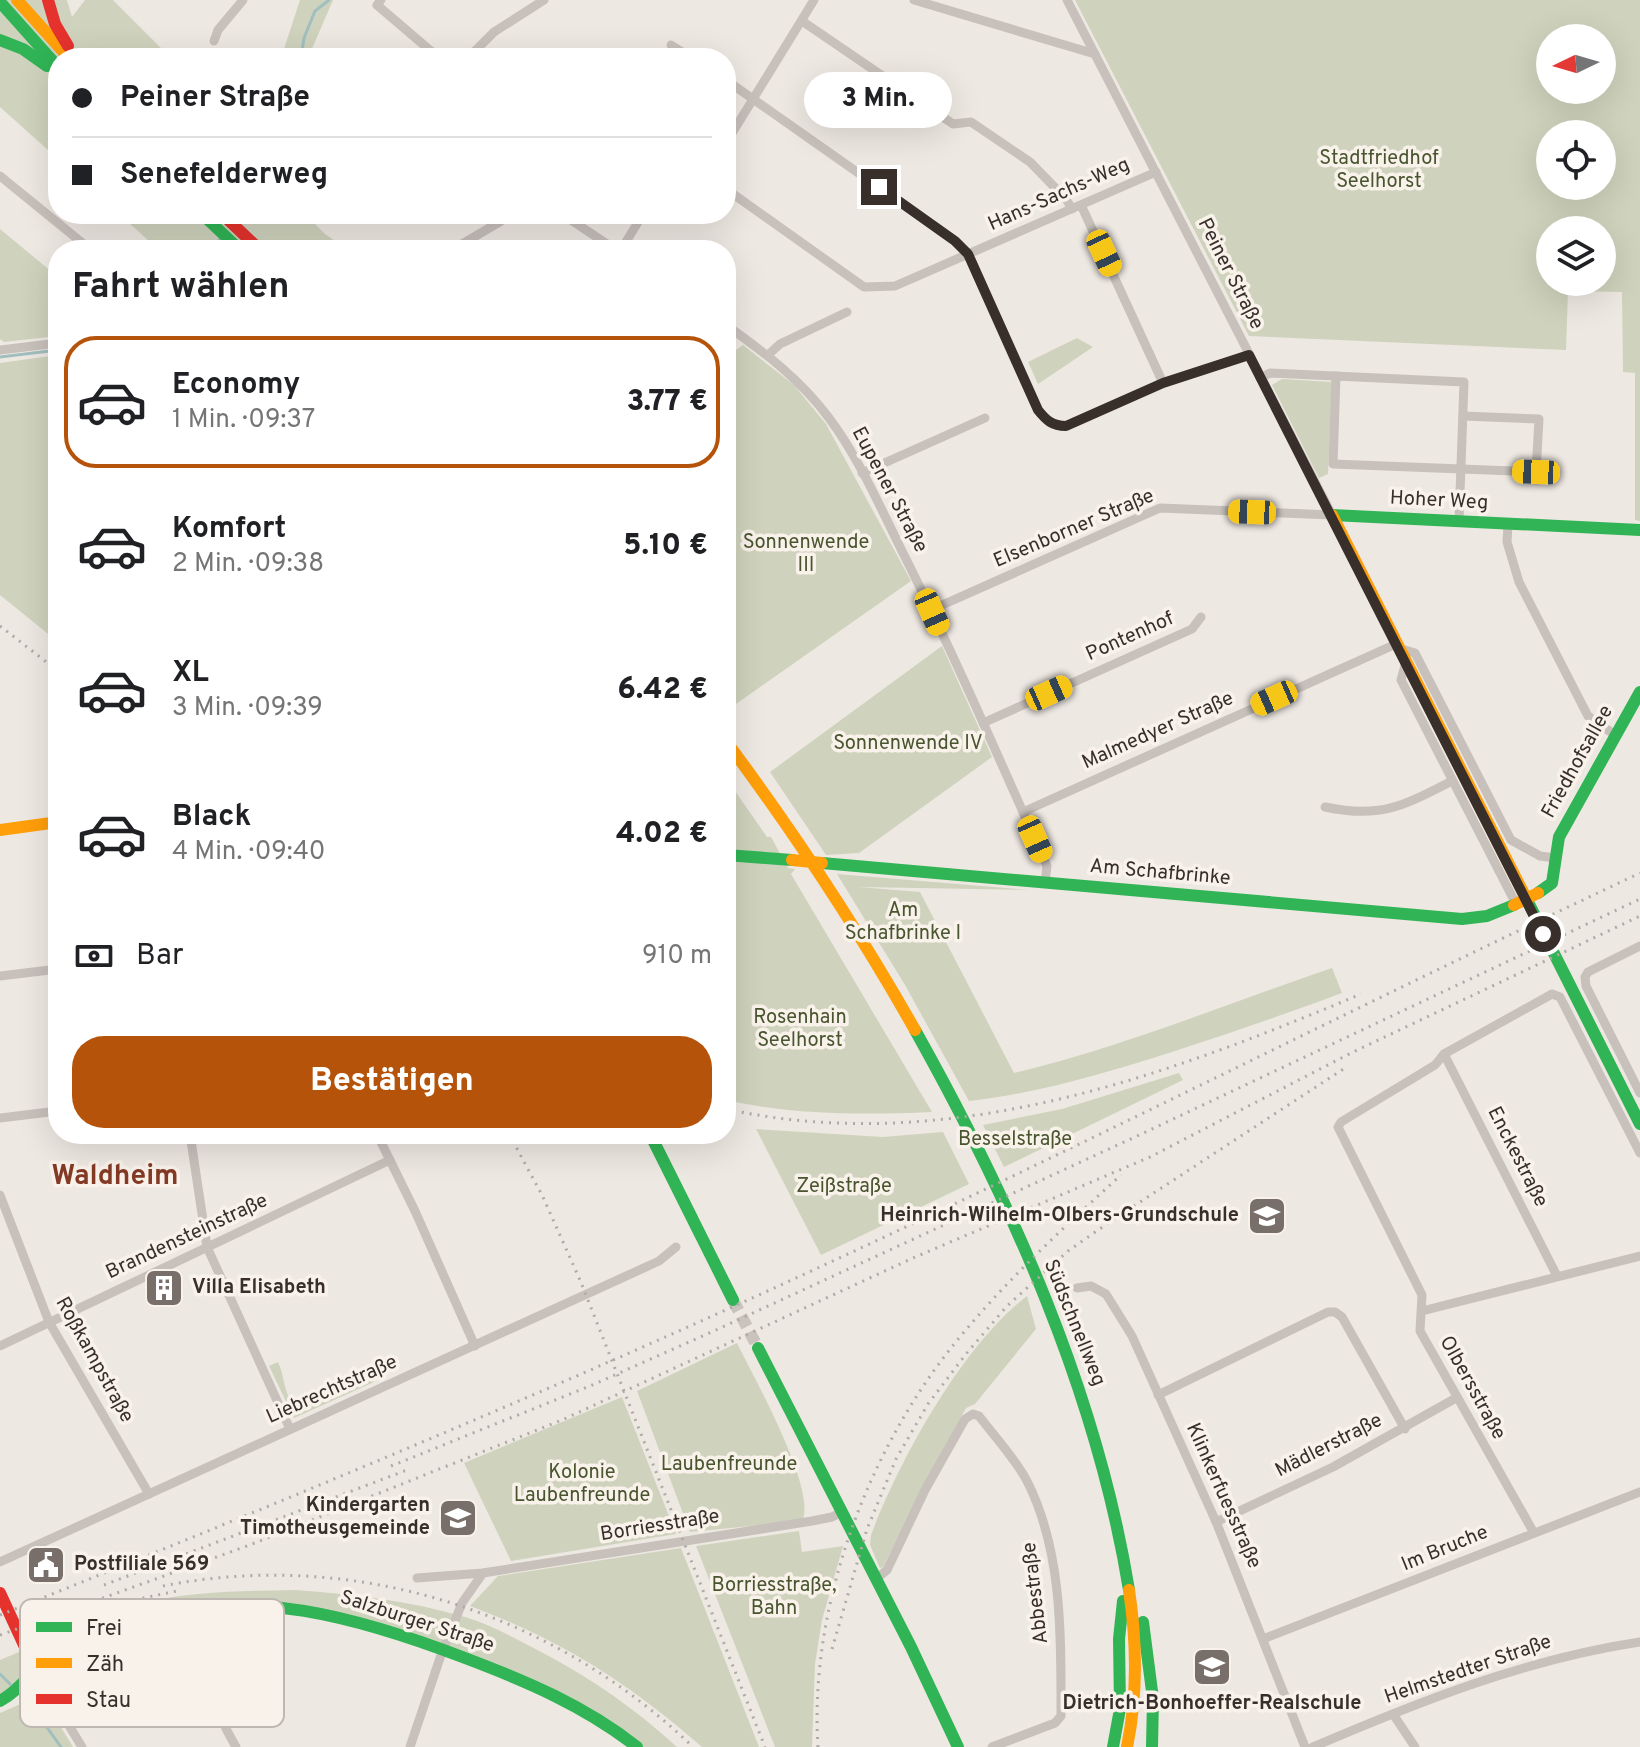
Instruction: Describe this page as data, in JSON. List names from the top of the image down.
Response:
{
  "streets": {
    "main road": [
      "Peiner Straße",
      "Hoher Weg",
      "Friedhofsallee",
      "Am Schafbrinke",
      "Südschnellweg",
      "Salzburger Straße"
    ],
    "street": [
      "Hans-Sachs-Weg",
      "Eupener Straße",
      "Elsenborner Straße",
      "Pontenhof",
      "Malmedyer Straße",
      "Enckestraße",
      "Brandensteinstraße",
      "Roßkampstraße",
      "Olbersstraße",
      "Liebrechtstraße",
      "Mädlerstraße",
      "Klinkerfuesstraße",
      "Borriesstraße",
      "Im Bruche",
      "Abbestraße",
      "Helmstedter Straße"
    ]
  },
  "crossings": [
    ["Hans-Sachs-Weg", "Peiner Straße"],
    ["Peiner Straße", "Hoher Weg"],
    ["Peiner Straße", "Elsenborner Straße"],
    ["Peiner Straße", "Malmedyer Straße"],
    ["Peiner Straße", "Friedhofsallee"],
    ["Peiner Straße", "Am Schafbrinke"],
    ["Eupener Straße", "Elsenborner Straße"],
    ["Eupener Straße", "Pontenhof"],
    ["Eupener Straße", "Malmedyer Straße"],
    ["Eupener Straße", "Am Schafbrinke"],
    ["Hoher Weg", "Elsenborner Straße"],
    ["Friedhofsallee", "Am Schafbrinke"],
    ["Enckestraße", "Olbersstraße"],
    ["Brandensteinstraße", "Roßkampstraße"],
    ["Roßkampstraße", "Liebrechtstraße"],
    ["Olbersstraße", "Mädlerstraße"],
    ["Olbersstraße", "Im Bruche"],
    ["Mädlerstraße", "Klinkerfuesstraße"],
    ["Klinkerfuesstraße", "Im Bruche"]
  ],
  "districts": ["Waldheim"],
  "parks": [
    "Stadtfriedhof Seelhorst",
    "Sonnenwende III",
    "Sonnenwende IV",
    "Am Schafbrinke I",
    "Rosenhain Seelhorst",
    "Besselstraße",
    "Zeißstraße",
    "Laubenfreunde",
    "Kolonie Laubenfreunde",
    "Borriesstraße, Bahn"
  ],
  "places": {
    "school or university": ["Heinrich-Wilhelm-Olbers-Grundschule", "Kindergarten Timotheusgemeinde", "Dietrich-Bonhoeffer-Realschule"],
    "building": ["Villa Elisabeth"],
    "public building": ["Postfiliale 569"]
  },
  "legend": ["Frei", "Zäh", "Stau"],
  "north": "left",
  "page": {
    "banner": ["Peiner Straße", "Senefelderweg"],
    "bubble": "3 Min.",
    "heading": "Fahrt wählen",
    "list": [
      {
        "name": "Economy",
        "note": "1 Min. · 09:37",
        "value": "3.77 €"
      },
      {
        "name": "Komfort",
        "note": "2 Min. · 09:38",
        "value": "5.10 €"
      },
      {
        "name": "XL",
        "note": "3 Min. · 09:39",
        "value": "6.42 €"
      },
      {
        "name": "Black",
        "note": "4 Min. · 09:40",
        "value": "4.02 €"
      }
    ],
    "pay": ["Bar", "910 m"],
    "buttons": "Bestätigen"
  }
}
